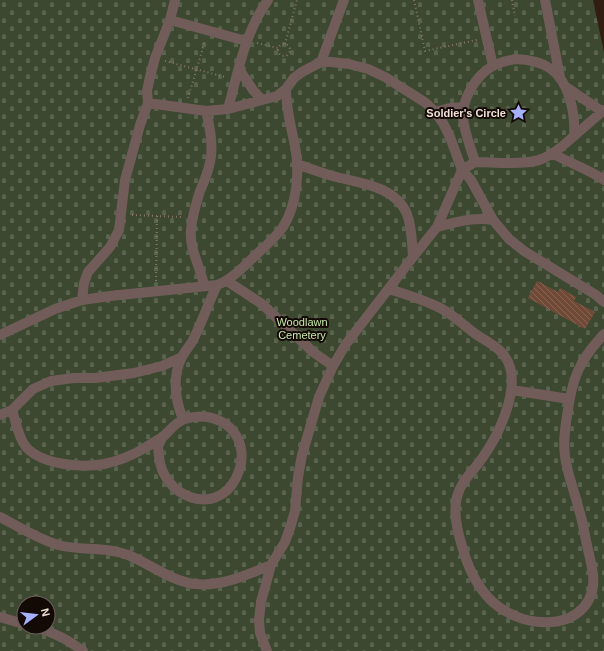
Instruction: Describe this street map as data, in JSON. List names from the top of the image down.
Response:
{
  "parks": ["Woodlawn Cemetery"],
  "places": {
    "place": ["Soldier's Circle"]
  },
  "north": "right"
}
